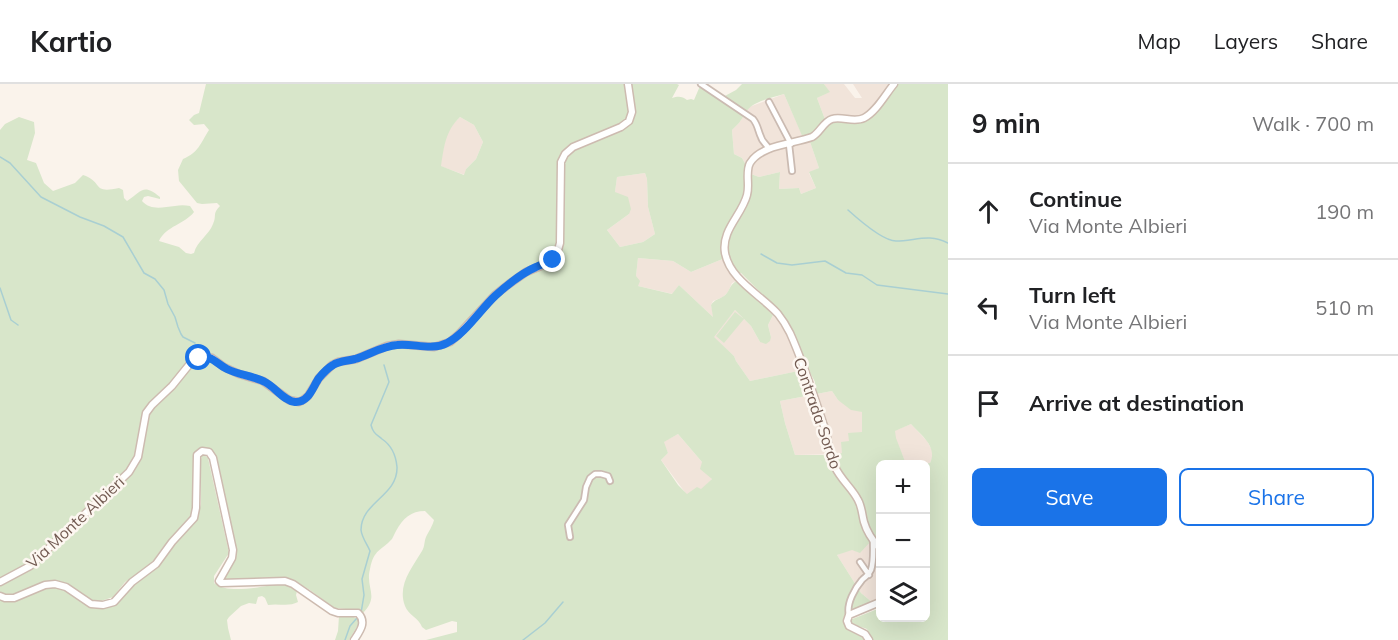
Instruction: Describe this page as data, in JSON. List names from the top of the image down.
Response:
{
  "streets": {
    "street": ["Contrada Sordo", "Via Monte Albieri"]
  },
  "page": {
    "header": "Kartio",
    "nav": ["Map", "Layers", "Share"],
    "heading": ["9 min", "Walk · 700 m"],
    "list": [
      ["Continue", "Via Monte Albieri", "190 m"],
      ["Turn left", "Via Monte Albieri", "510 m"],
      "Arrive at destination"
    ],
    "buttons": ["Save", "Share"],
    "map_buttons": ["+", "−"]
  }
}
